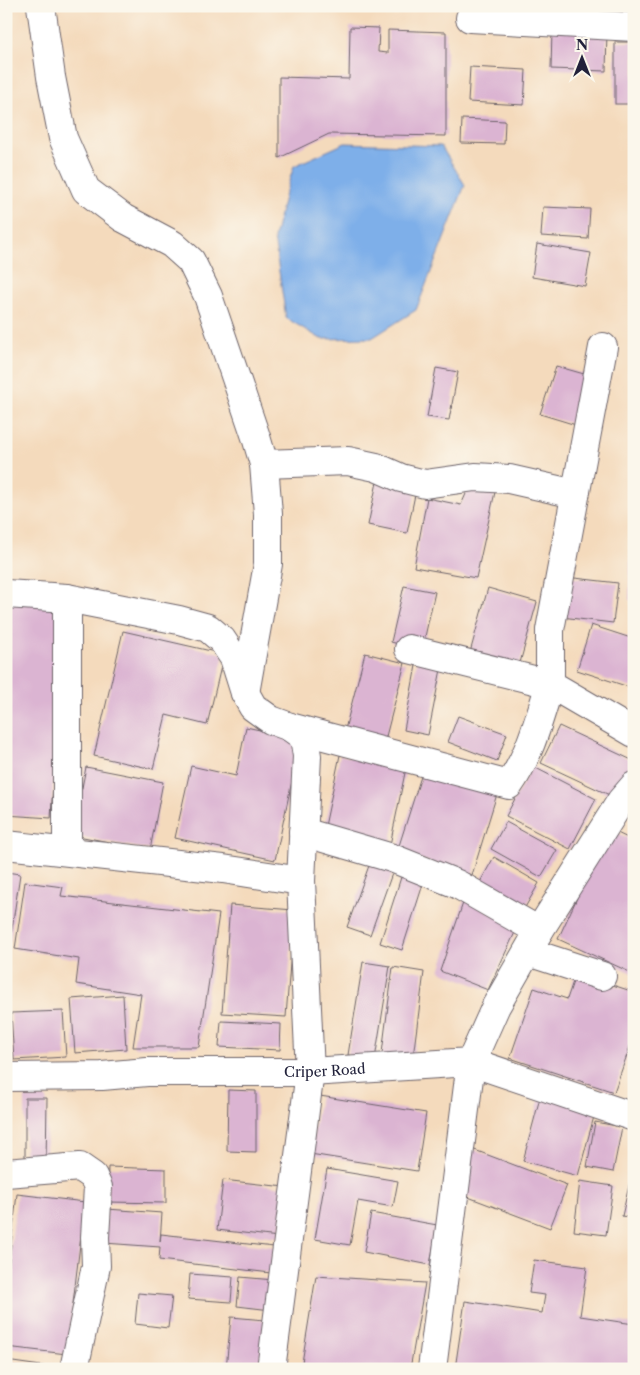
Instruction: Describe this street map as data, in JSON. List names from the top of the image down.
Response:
{
  "streets": {
    "street": ["Criper Road"]
  },
  "north": "top"
}
